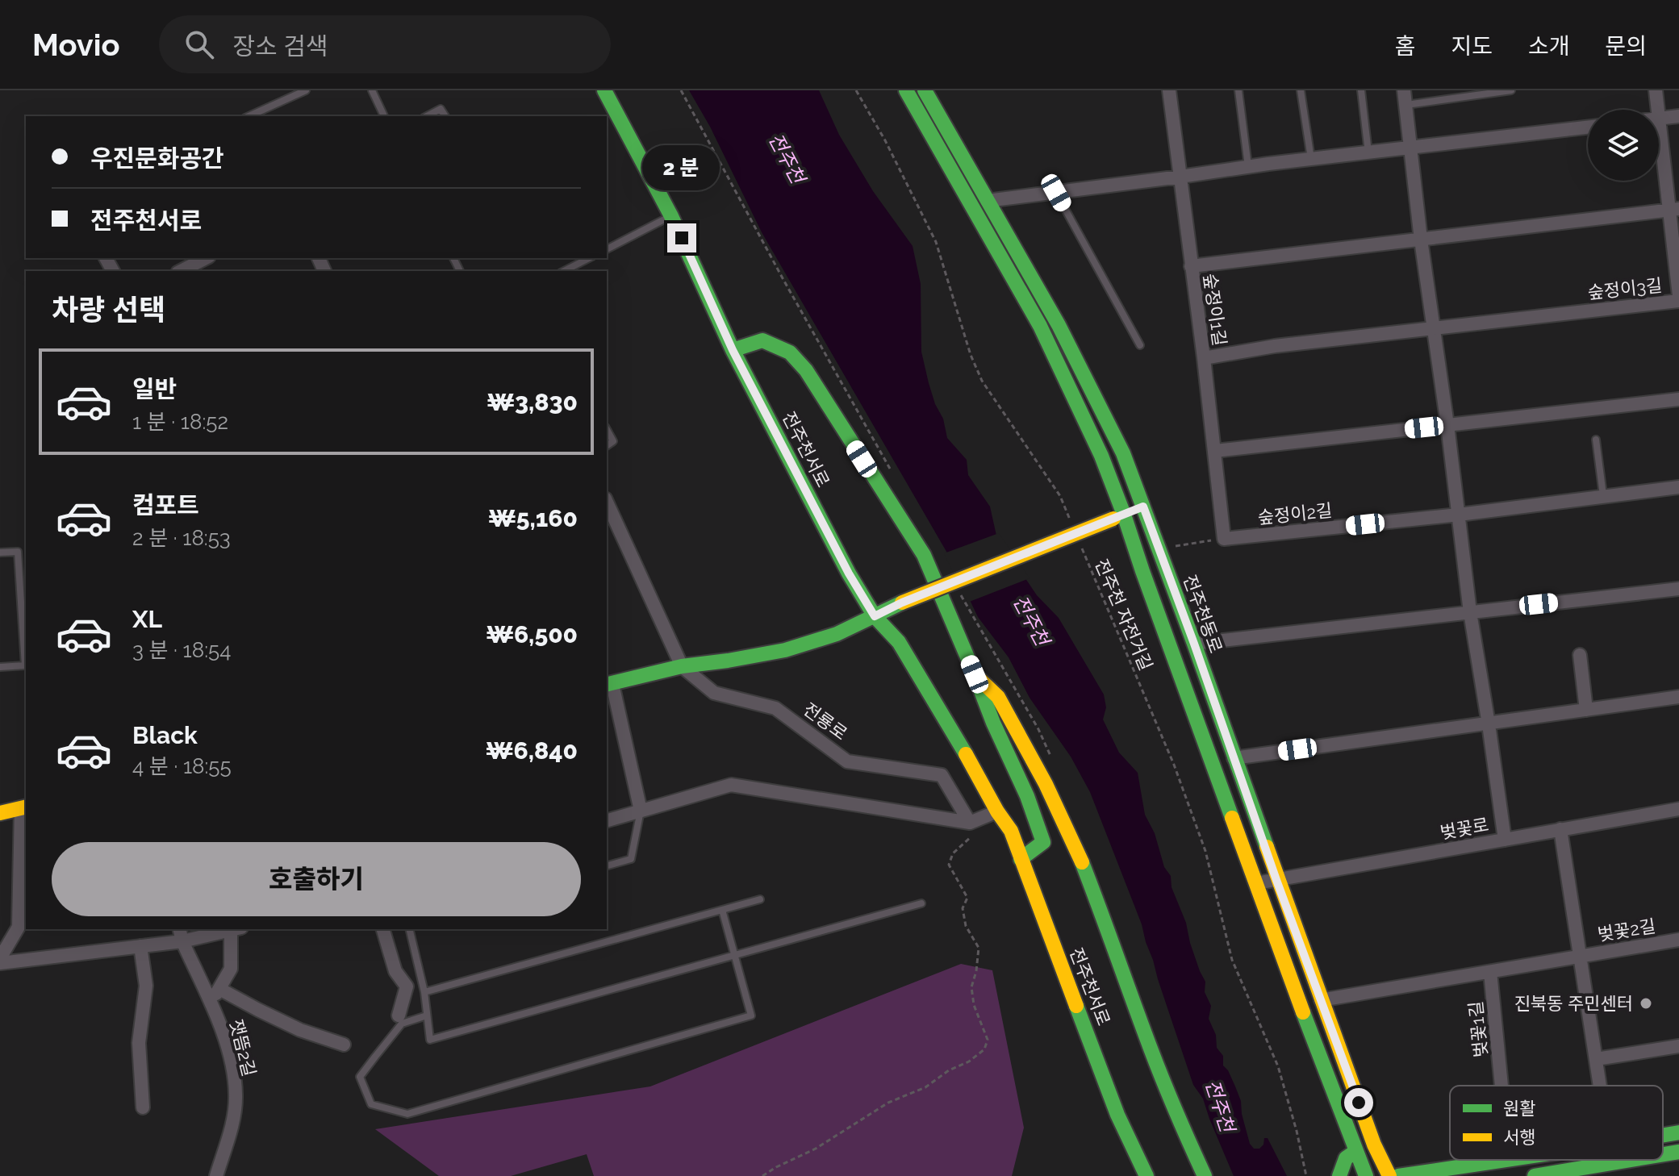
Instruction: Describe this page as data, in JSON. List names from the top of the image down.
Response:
{
  "streets": {
    "street": [
      "숲정이3길",
      "숲정이1길",
      "전주천서로",
      "숲정이2길",
      "전주천동로",
      "전룡로",
      "벚꽃로",
      "벚꽃2길",
      "벚꽃1길",
      "잿뜸2길"
    ],
    "path": ["전주천 자전거길"]
  },
  "crossings": [
    ["숲정이3길", "숲정이1길"],
    ["숲정이1길", "숲정이2길"],
    ["전주천동로", "벚꽃로"],
    ["전주천동로", "벚꽃1길"],
    ["벚꽃2길", "벚꽃1길"]
  ],
  "water": ["전주천"],
  "places": ["진북동 주민센터"],
  "legend": ["원활", "서행"],
  "page": {
    "header": "Movio",
    "search": "장소 검색",
    "nav": [
      "홈",
      "지도",
      "소개",
      "문의"
    ],
    "banner": ["우진문화공간", "전주천서로"],
    "bubble": "2 분",
    "heading": "차량 선택",
    "list": [
      {
        "name": "일반",
        "note": "1 분 · 18:52",
        "value": "₩3,830"
      },
      {
        "name": "컴포트",
        "note": "2 분 · 18:53",
        "value": "₩5,160"
      },
      {
        "name": "XL",
        "note": "3 분 · 18:54",
        "value": "₩6,500"
      },
      {
        "name": "Black",
        "note": "4 분 · 18:55",
        "value": "₩6,840"
      }
    ],
    "buttons": "호출하기"
  }
}
